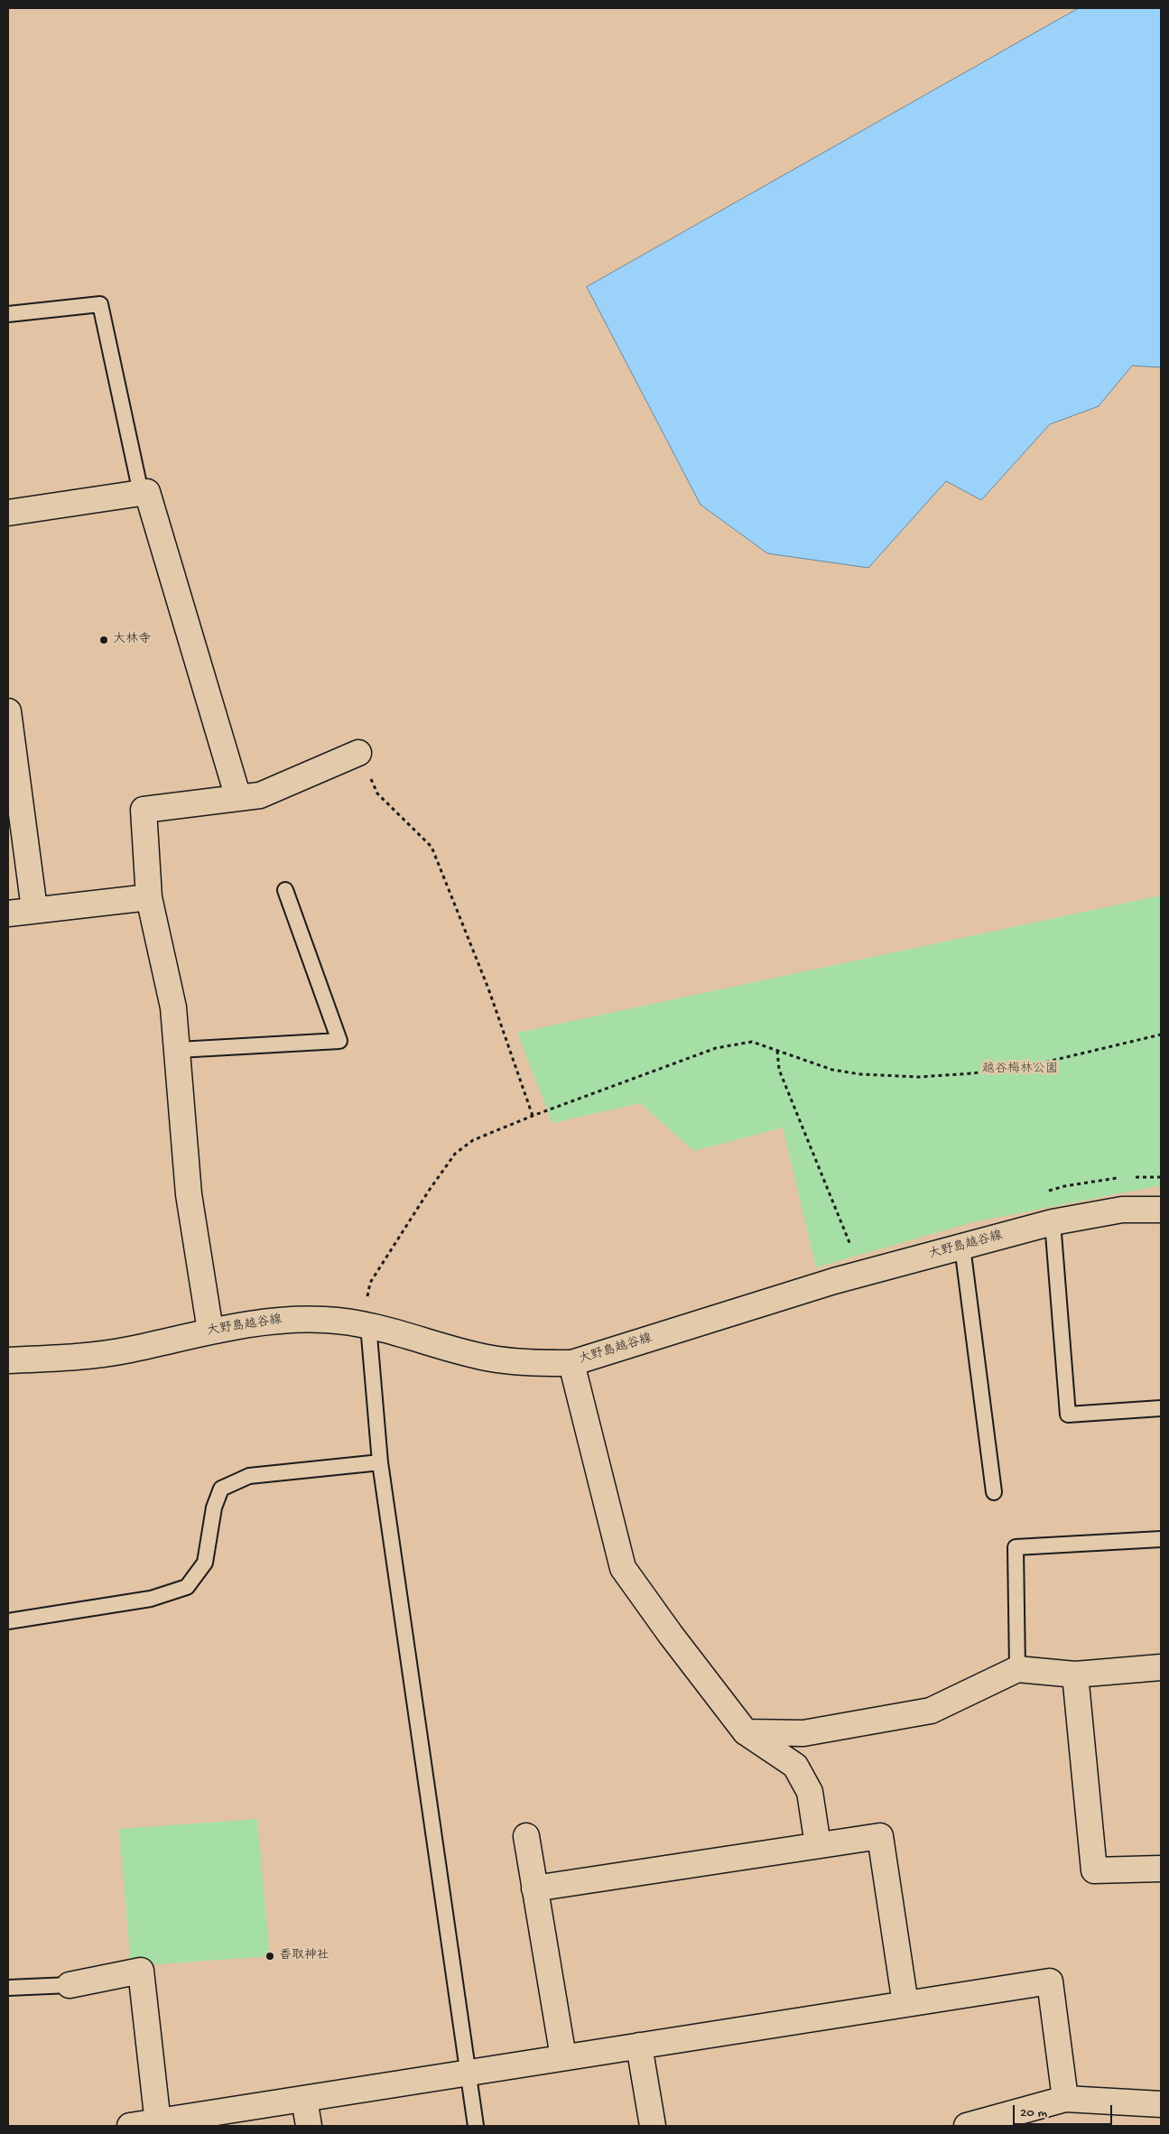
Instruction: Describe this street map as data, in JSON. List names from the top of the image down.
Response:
{
  "streets": {
    "street": ["大野島越谷線"]
  },
  "parks": ["越谷梅林公園"],
  "places": ["大林寺", "香取神社"],
  "scale_bar": "20 m"
}
